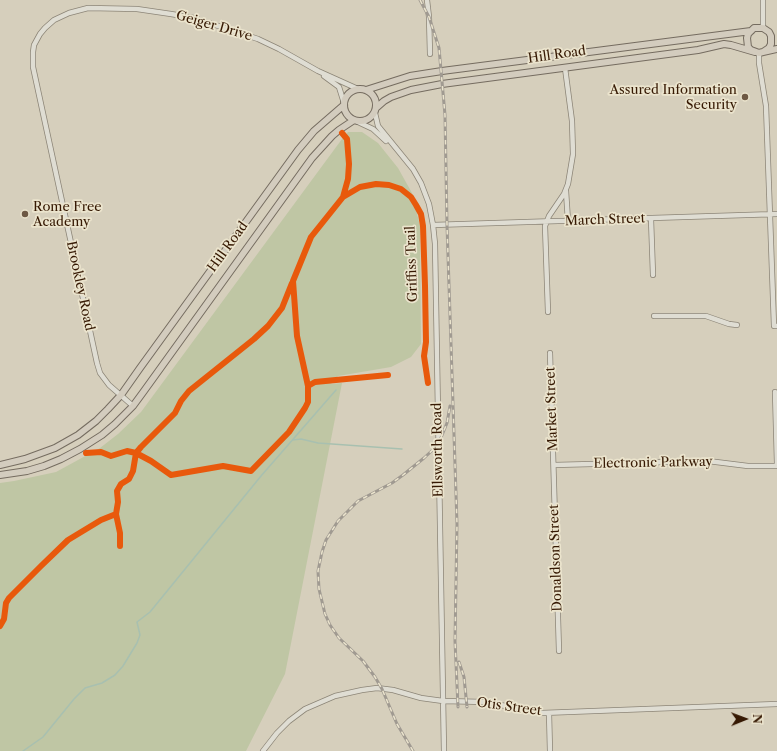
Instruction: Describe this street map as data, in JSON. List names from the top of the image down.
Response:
{
  "streets": {
    "main road": ["Hill Road"],
    "street": [
      "Geiger Drive",
      "March Street",
      "Brookley Road",
      "Market Street",
      "Ellsworth Road",
      "Electronic Parkway",
      "Donaldson Street",
      "Otis Street"
    ],
    "cycle path": ["Griffiss Trail"]
  },
  "crossings": [
    ["Geiger Drive", "Hill Road"],
    ["Geiger Drive", "Brookley Road"],
    ["Geiger Drive", "Ellsworth Road"],
    ["Hill Road", "Brookley Road"],
    ["Hill Road", "Ellsworth Road"],
    ["March Street", "Ellsworth Road"],
    ["Market Street", "Electronic Parkway"],
    ["Market Street", "Donaldson Street"],
    ["Ellsworth Road", "Otis Street"],
    ["Electronic Parkway", "Donaldson Street"]
  ],
  "places": ["Assured Information Security", "Rome Free Academy"],
  "north": "right"
}
